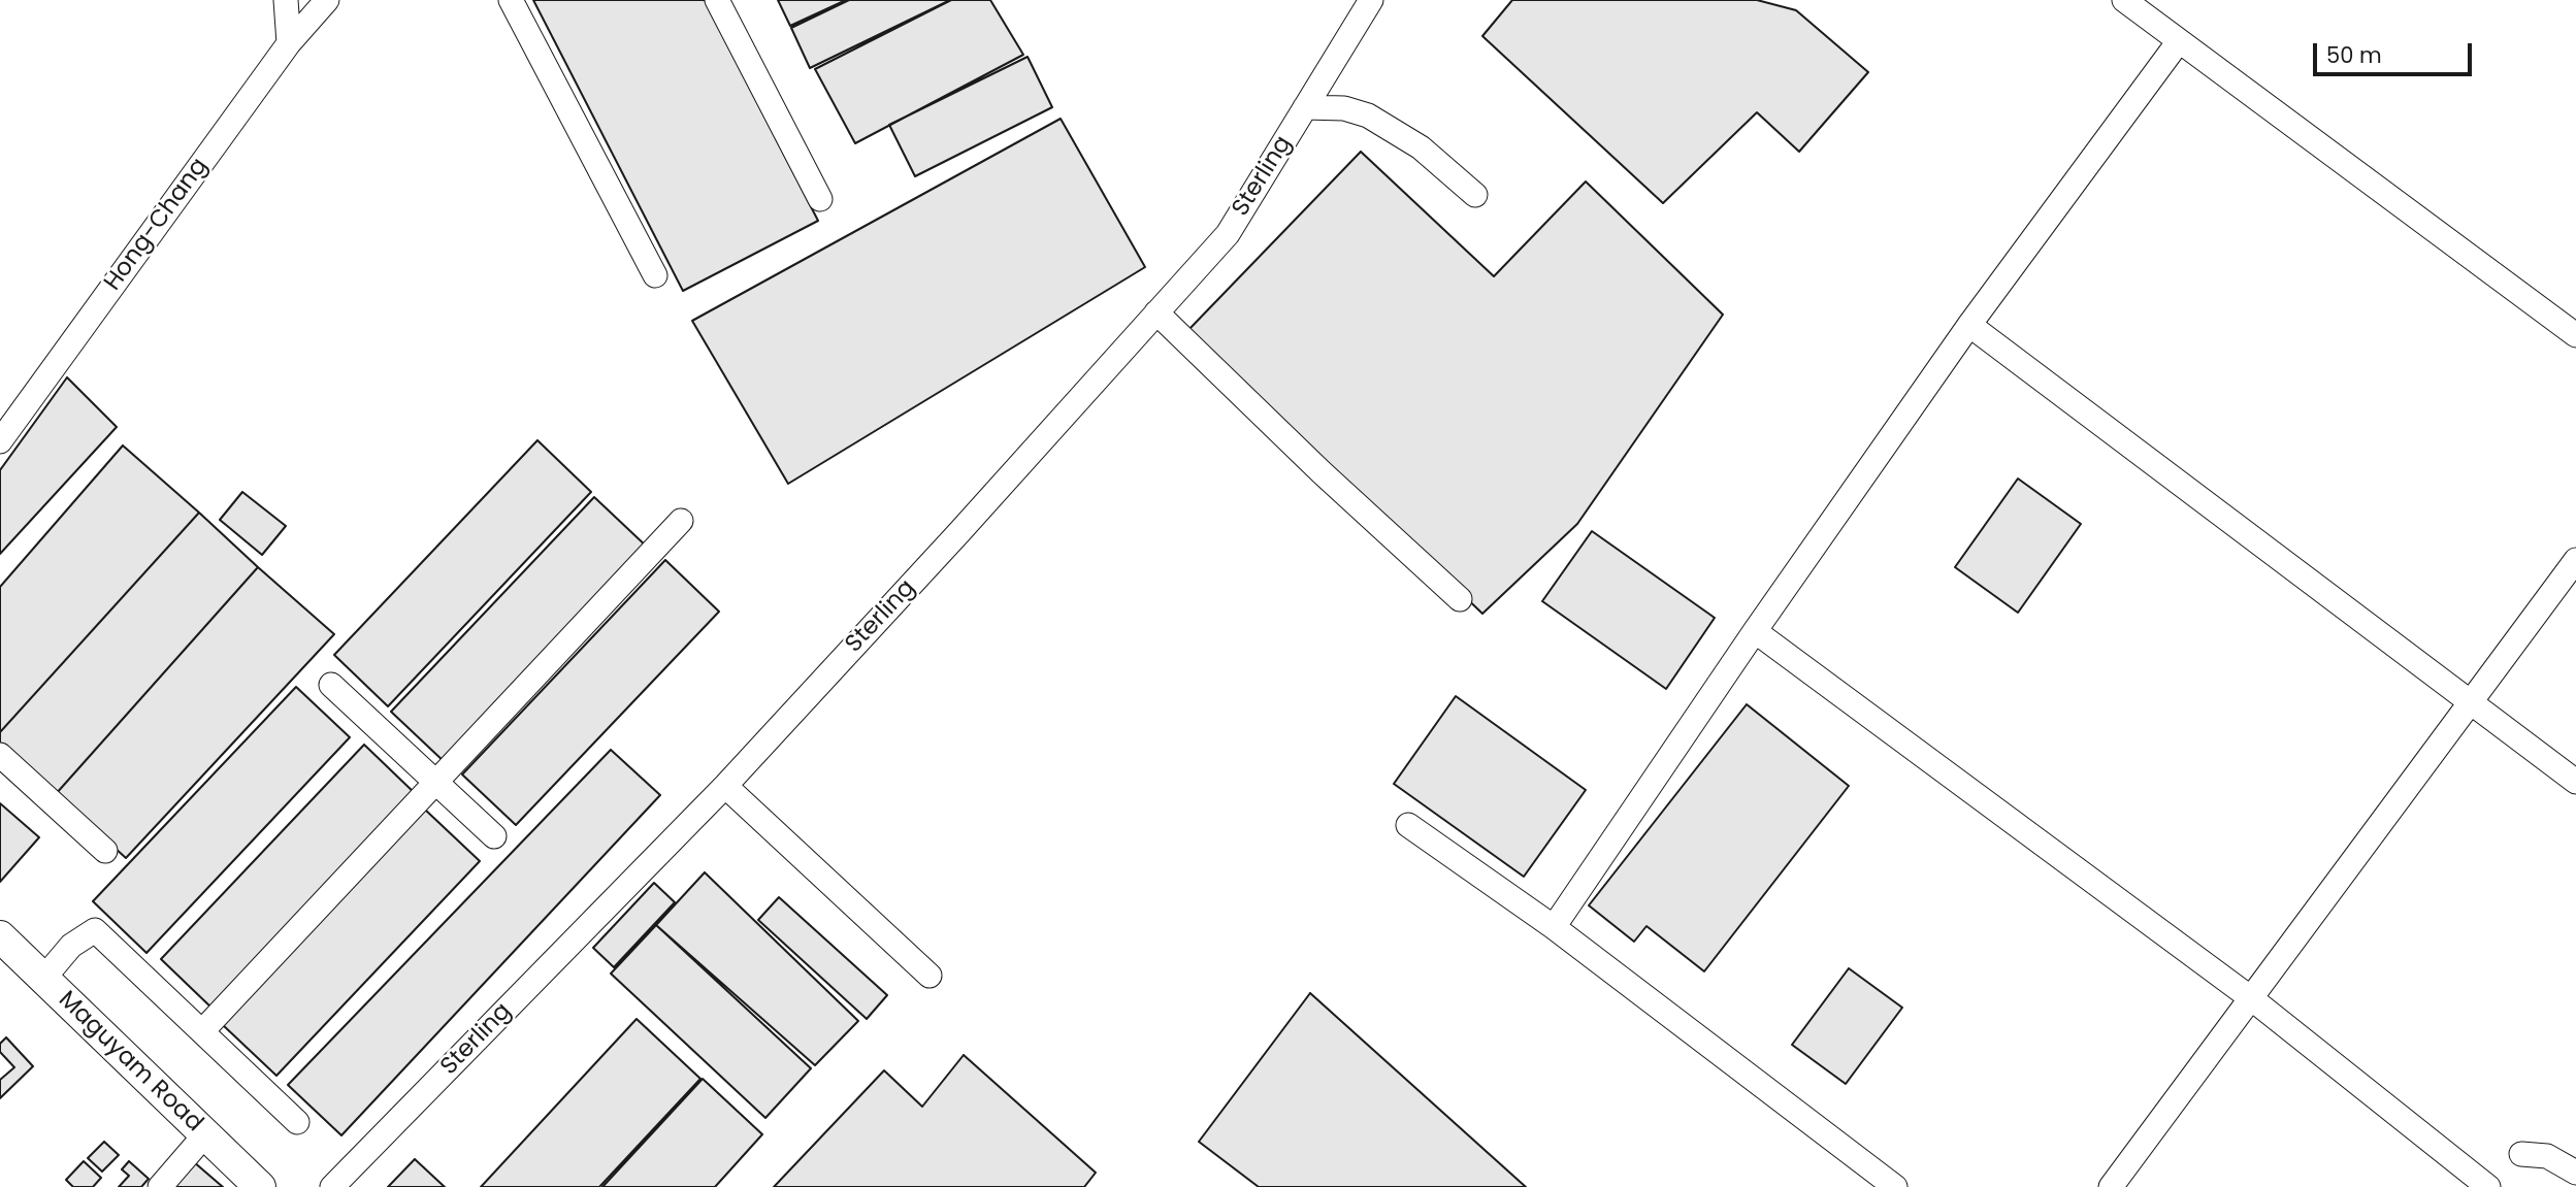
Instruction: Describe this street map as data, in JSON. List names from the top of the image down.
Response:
{
  "streets": {
    "main road": ["Maguyam Road"],
    "street": ["Sterling", "Hong-Chang"]
  },
  "scale_bar": "50 m"
}
